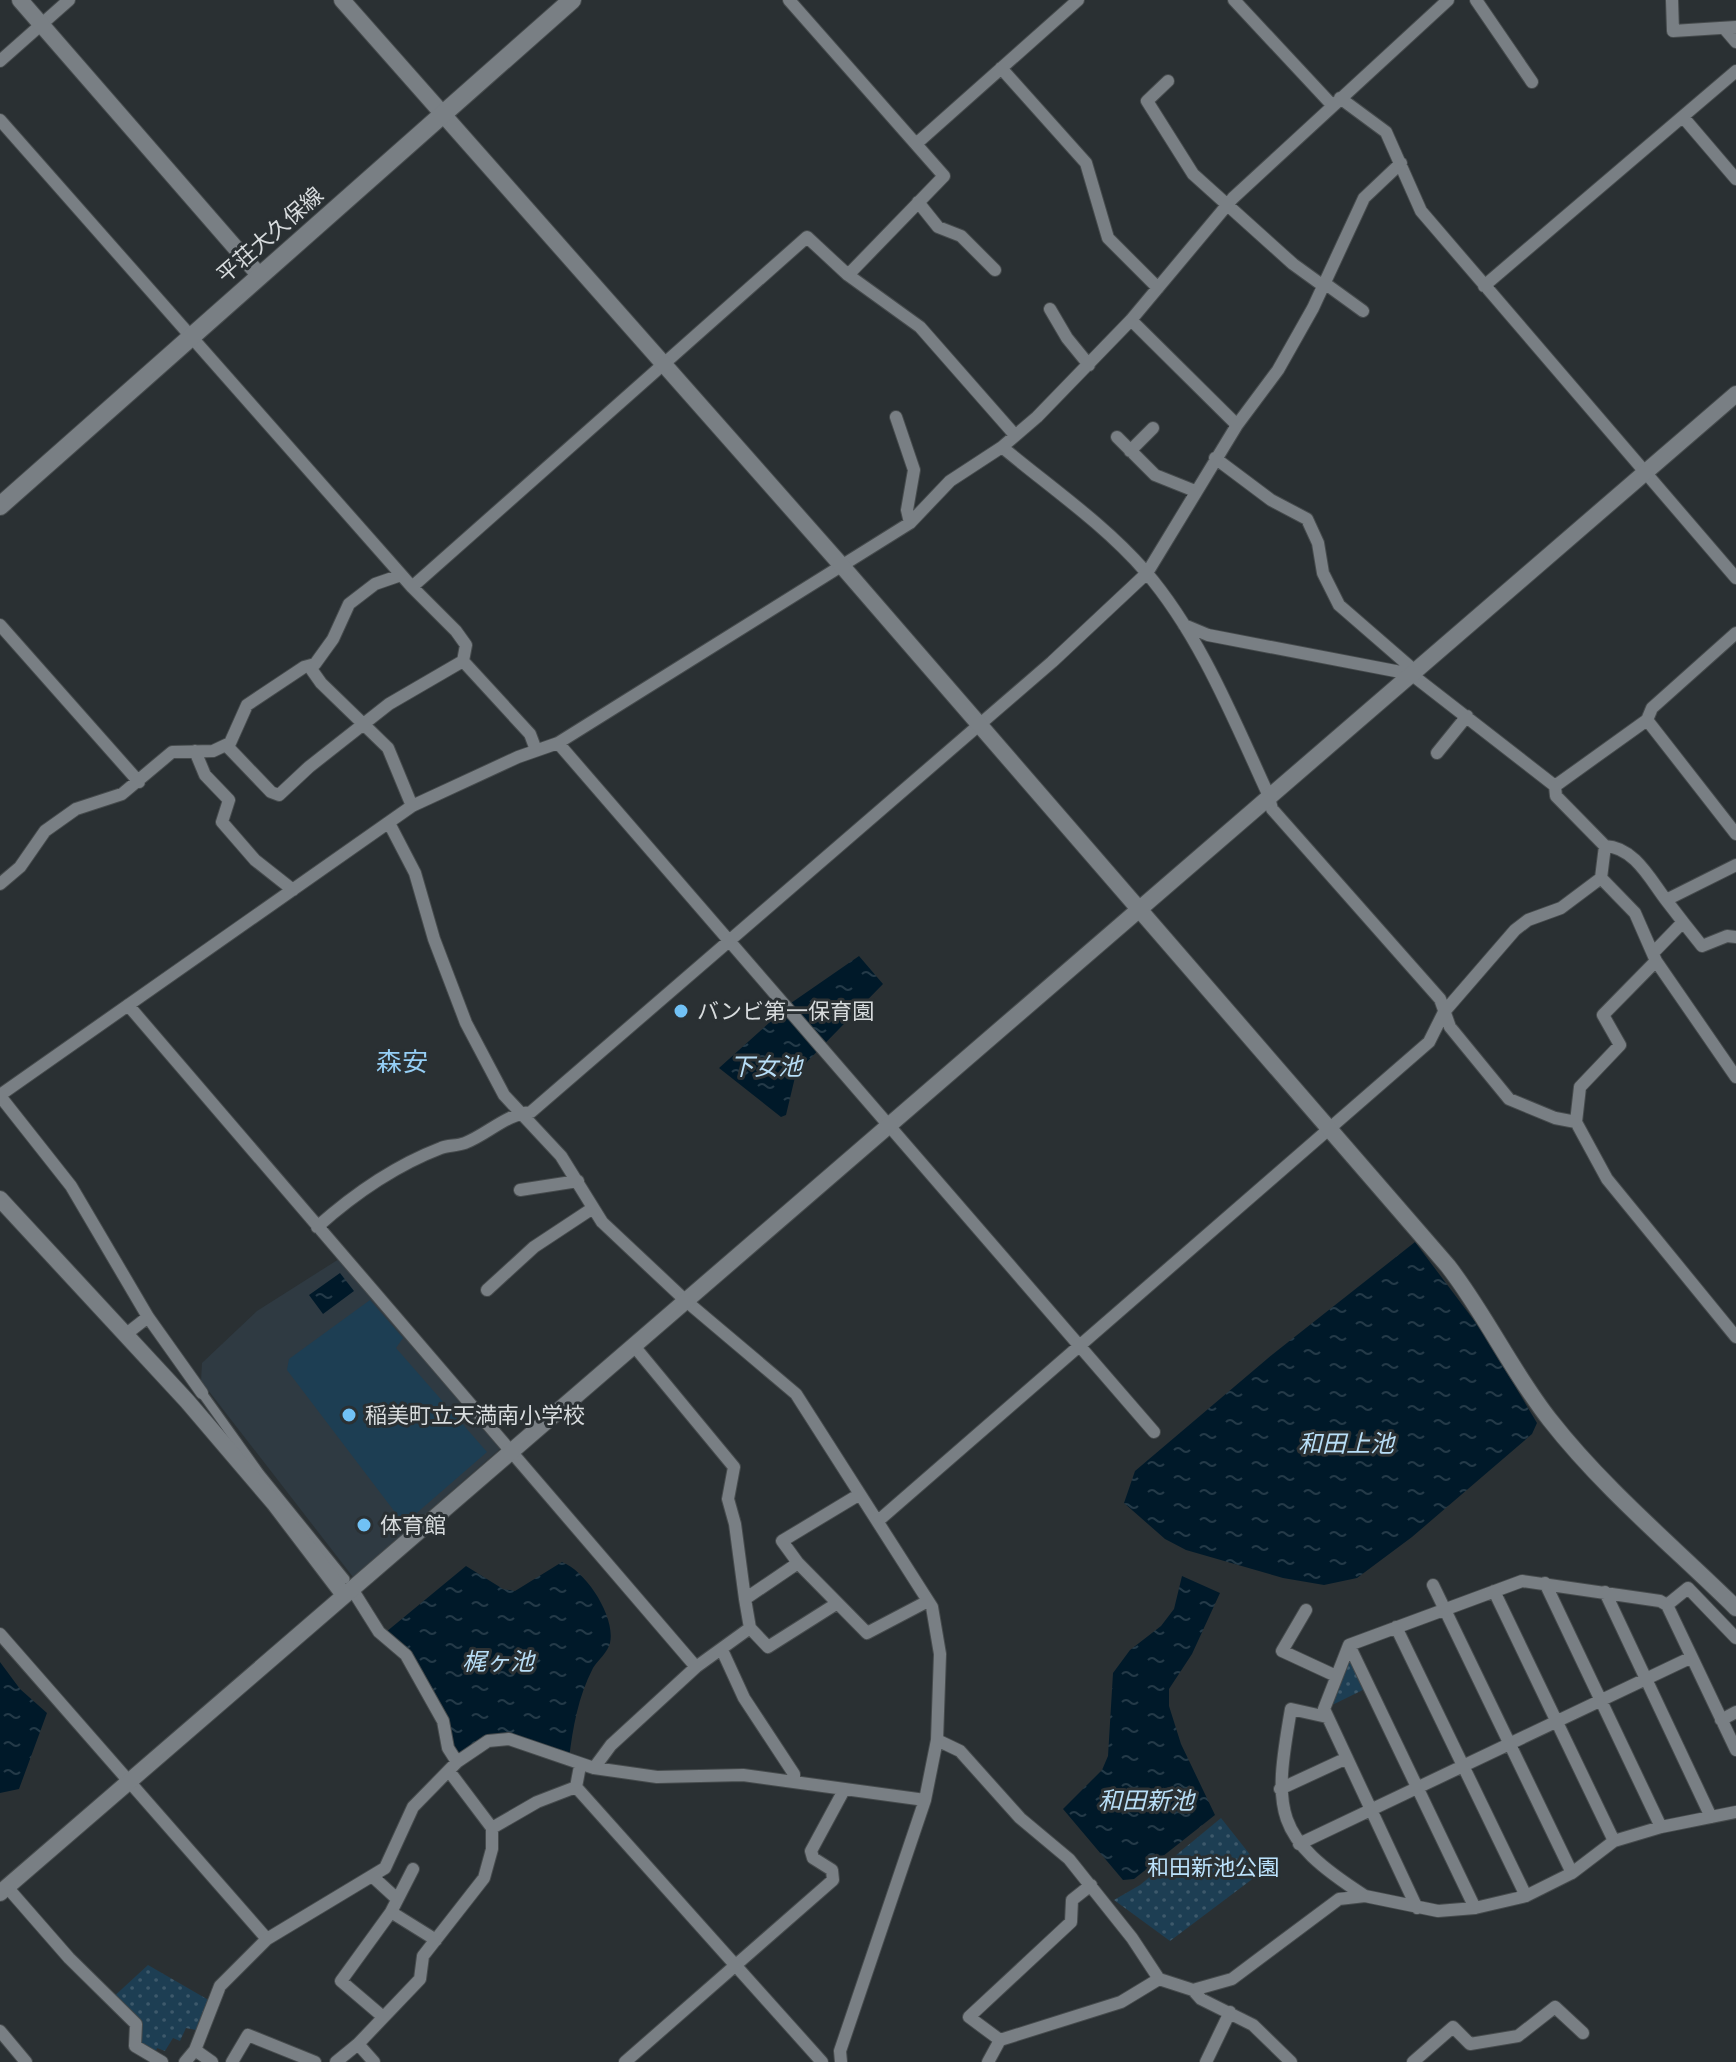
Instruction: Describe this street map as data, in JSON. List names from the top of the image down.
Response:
{
  "streets": {
    "main road": ["平荘大久保線"]
  },
  "districts": ["森安"],
  "water": [
    "下女池",
    "和田上池",
    "梶ヶ池",
    "和田新池"
  ],
  "parks": ["和田新池公園"],
  "places": ["バンビ第一保育園", "稲美町立天満南小学校", "体育館"]
}
